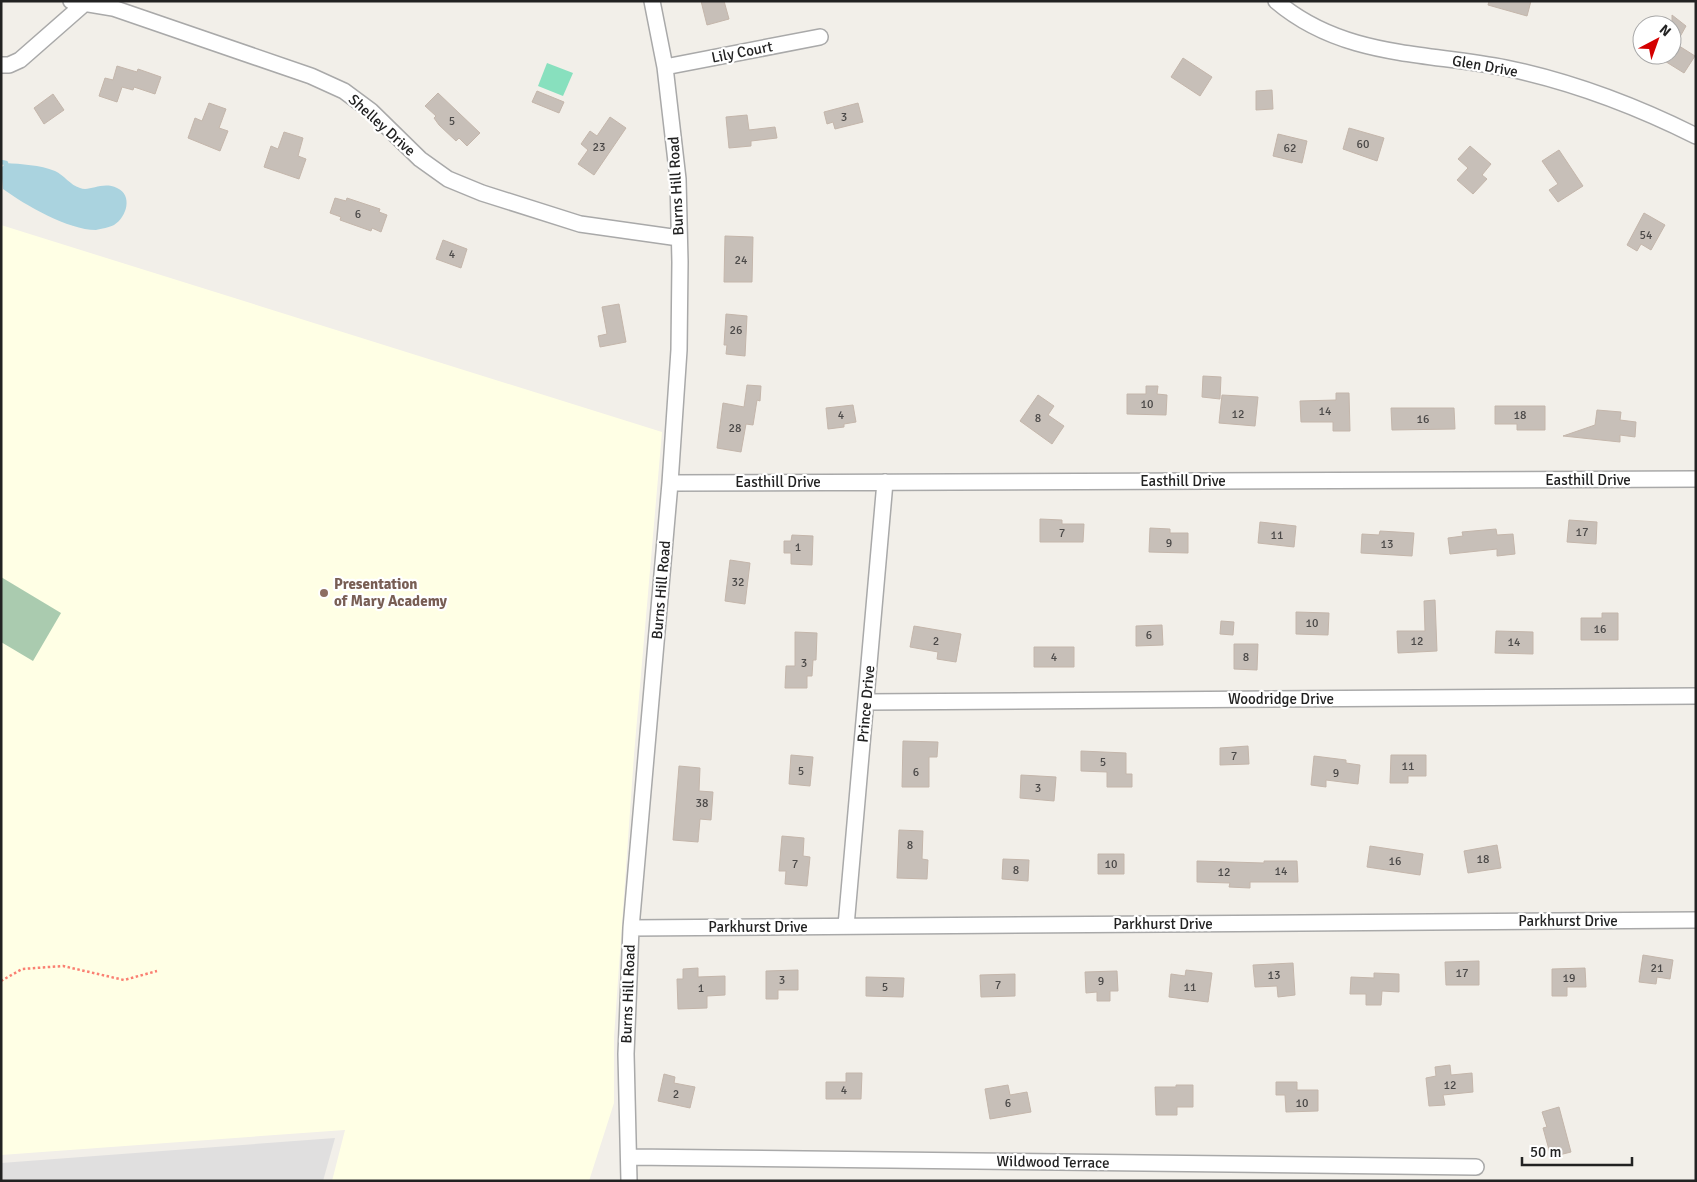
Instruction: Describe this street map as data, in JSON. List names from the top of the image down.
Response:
{
  "streets": {
    "street": [
      "Lily Court",
      "Glen Drive",
      "Shelley Drive",
      "Burns Hill Road",
      "Easthill Drive",
      "Woodridge Drive",
      "Prince Drive",
      "Parkhurst Drive",
      "Wildwood Terrace"
    ]
  },
  "crossings": [
    ["Lily Court", "Burns Hill Road"],
    ["Shelley Drive", "Burns Hill Road"],
    ["Burns Hill Road", "Easthill Drive"],
    ["Burns Hill Road", "Parkhurst Drive"],
    ["Burns Hill Road", "Wildwood Terrace"],
    ["Easthill Drive", "Prince Drive"],
    ["Woodridge Drive", "Prince Drive"],
    ["Prince Drive", "Parkhurst Drive"]
  ],
  "places": ["Presentation of Mary Academy"],
  "house_numbers": [
    "3",
    "5",
    "60",
    "23",
    "62",
    "6",
    "54",
    "4",
    "24",
    "26",
    "10",
    "14",
    "12",
    "4",
    "18",
    "8",
    "16",
    "28",
    "17",
    "7",
    "11",
    "9",
    "13",
    "1",
    "32",
    "10",
    "16",
    "6",
    "2",
    "12",
    "14",
    "4",
    "8",
    "3",
    "7",
    "5",
    "11",
    "5",
    "6",
    "9",
    "3",
    "38",
    "8",
    "18",
    "16",
    "7",
    "10",
    "8",
    "14",
    "12",
    "21",
    "17",
    "13",
    "19",
    "3",
    "9",
    "7",
    "5",
    "11",
    "1",
    "12",
    "4",
    "2",
    "6",
    "10"
  ],
  "scale_bar": "50 m",
  "north": "top right"
}
